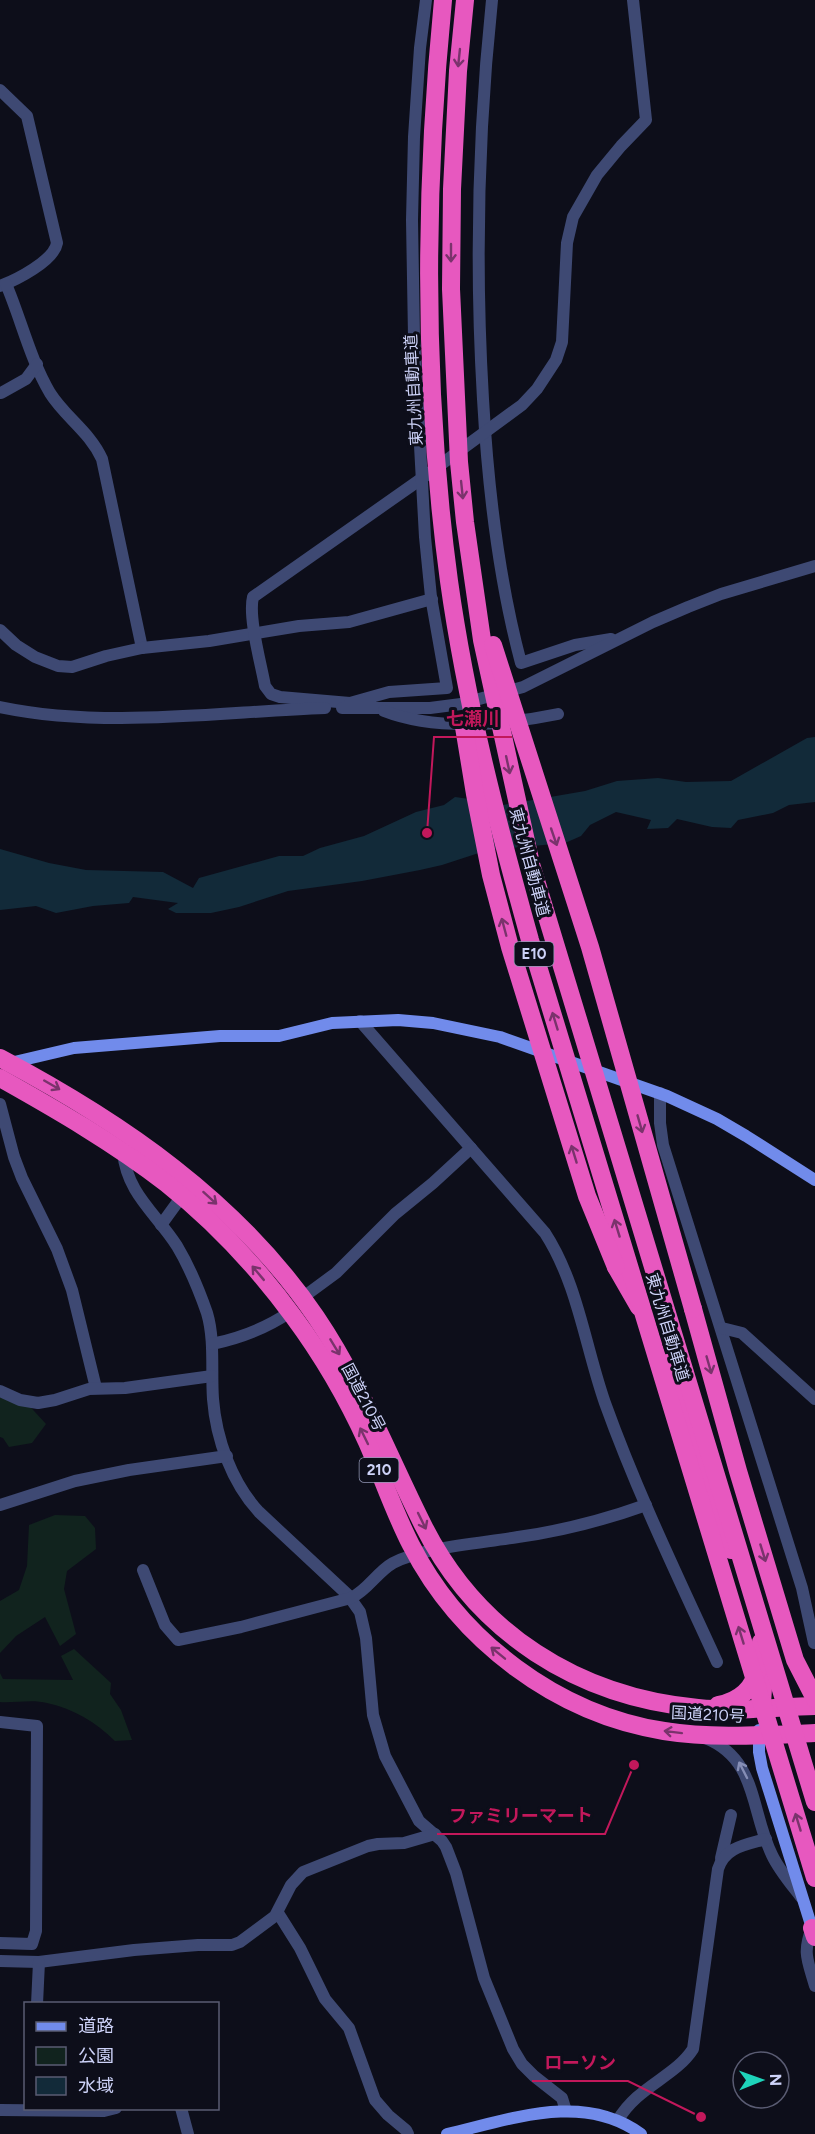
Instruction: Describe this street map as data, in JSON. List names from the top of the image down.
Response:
{
  "streets": {
    "highway": [
      "東九州自動車道",
      "E10",
      "国道210号",
      "210"
    ]
  },
  "places": ["七瀬川", "ファミリーマート", "ローソン"],
  "legend": ["道路", "公園", "水域"],
  "north": "right"
}
